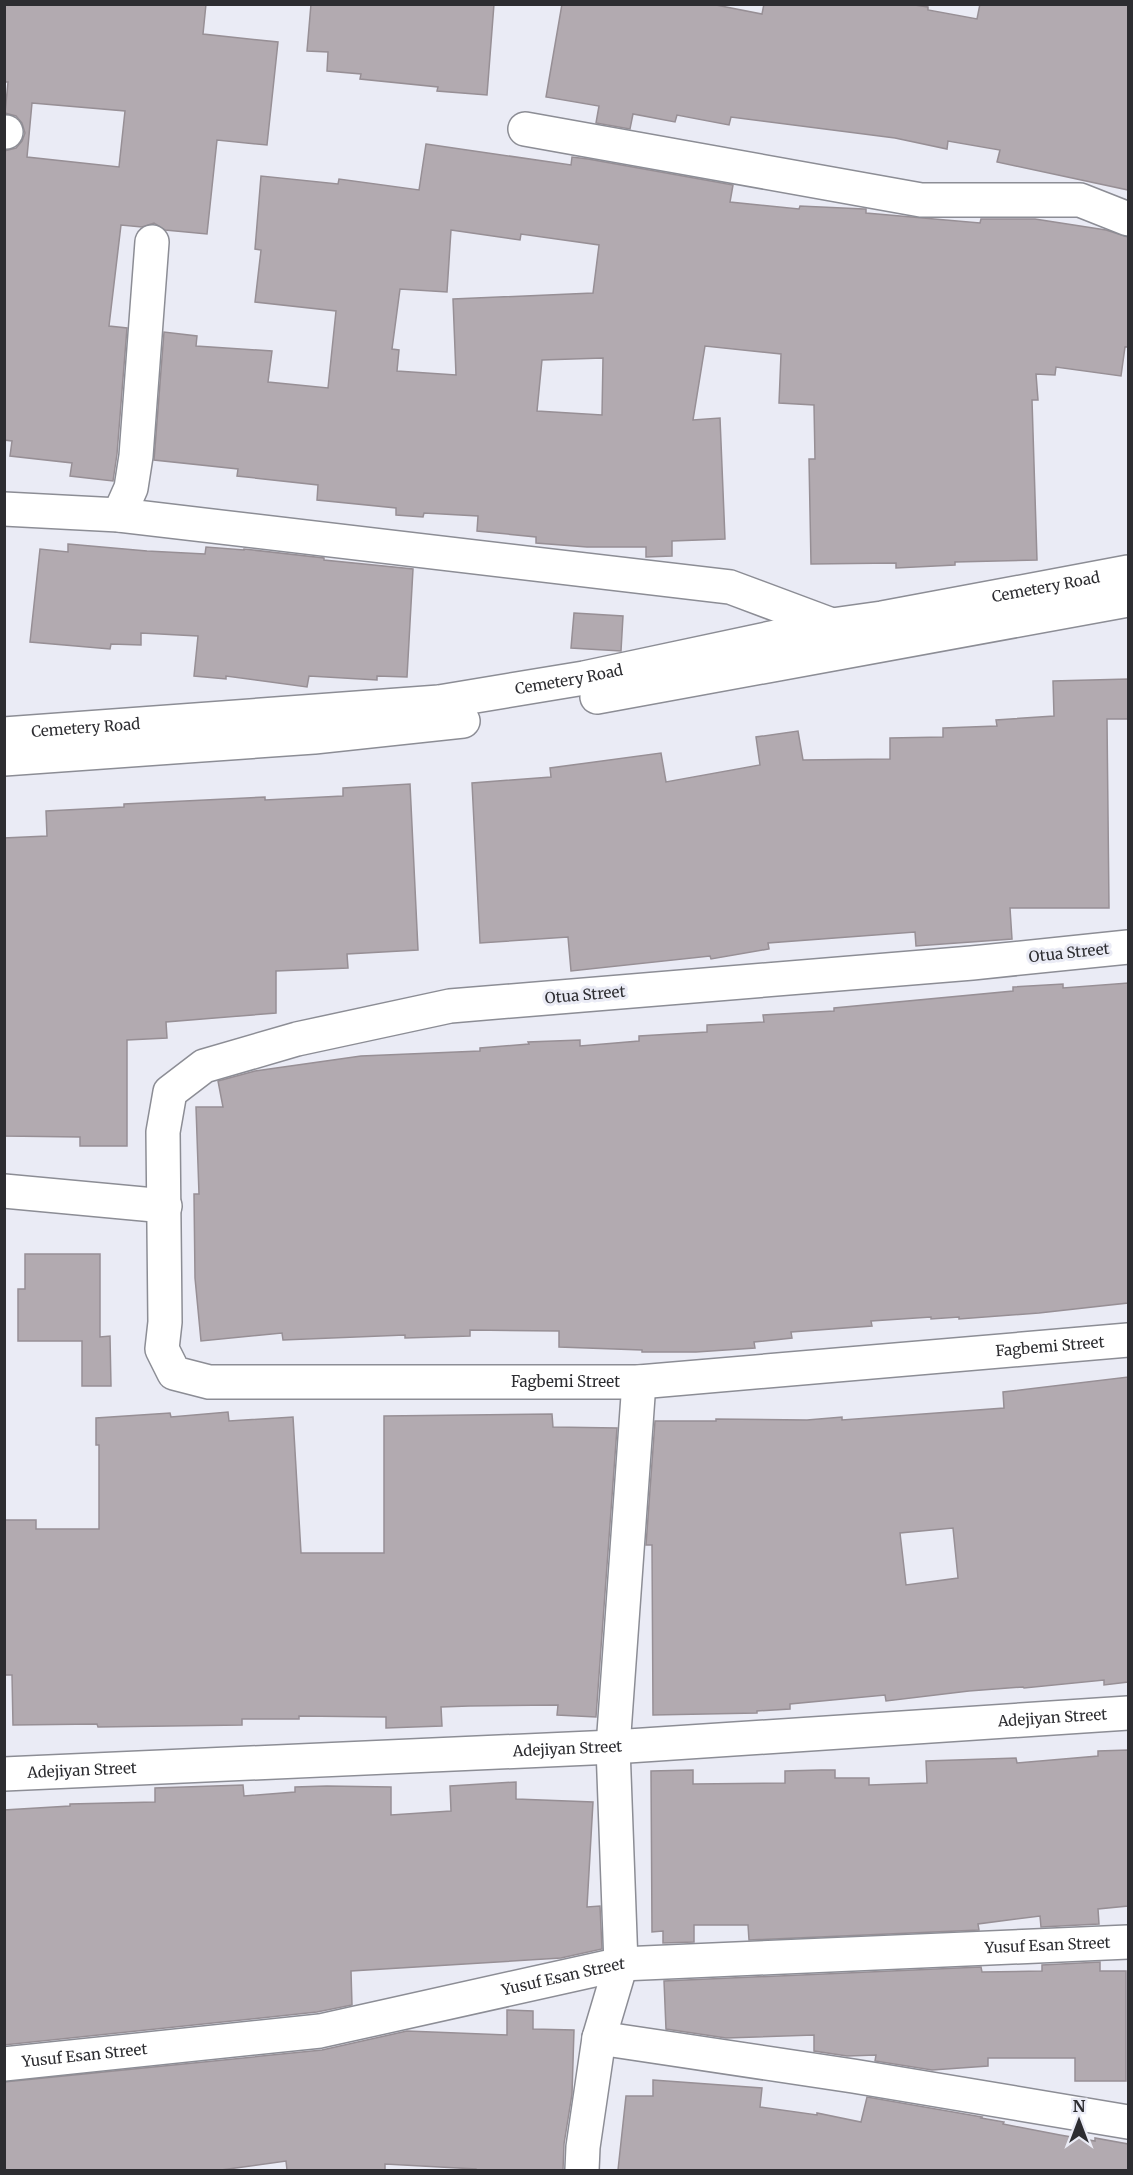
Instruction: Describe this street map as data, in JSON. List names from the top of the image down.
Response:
{
  "streets": {
    "street": [
      "Cemetery Road",
      "Otua Street",
      "Fagbemi Street",
      "Adejiyan Street",
      "Yusuf Esan Street"
    ]
  },
  "crossings": [
    ["Otua Street", "Fagbemi Street"]
  ],
  "north": "top"
}
